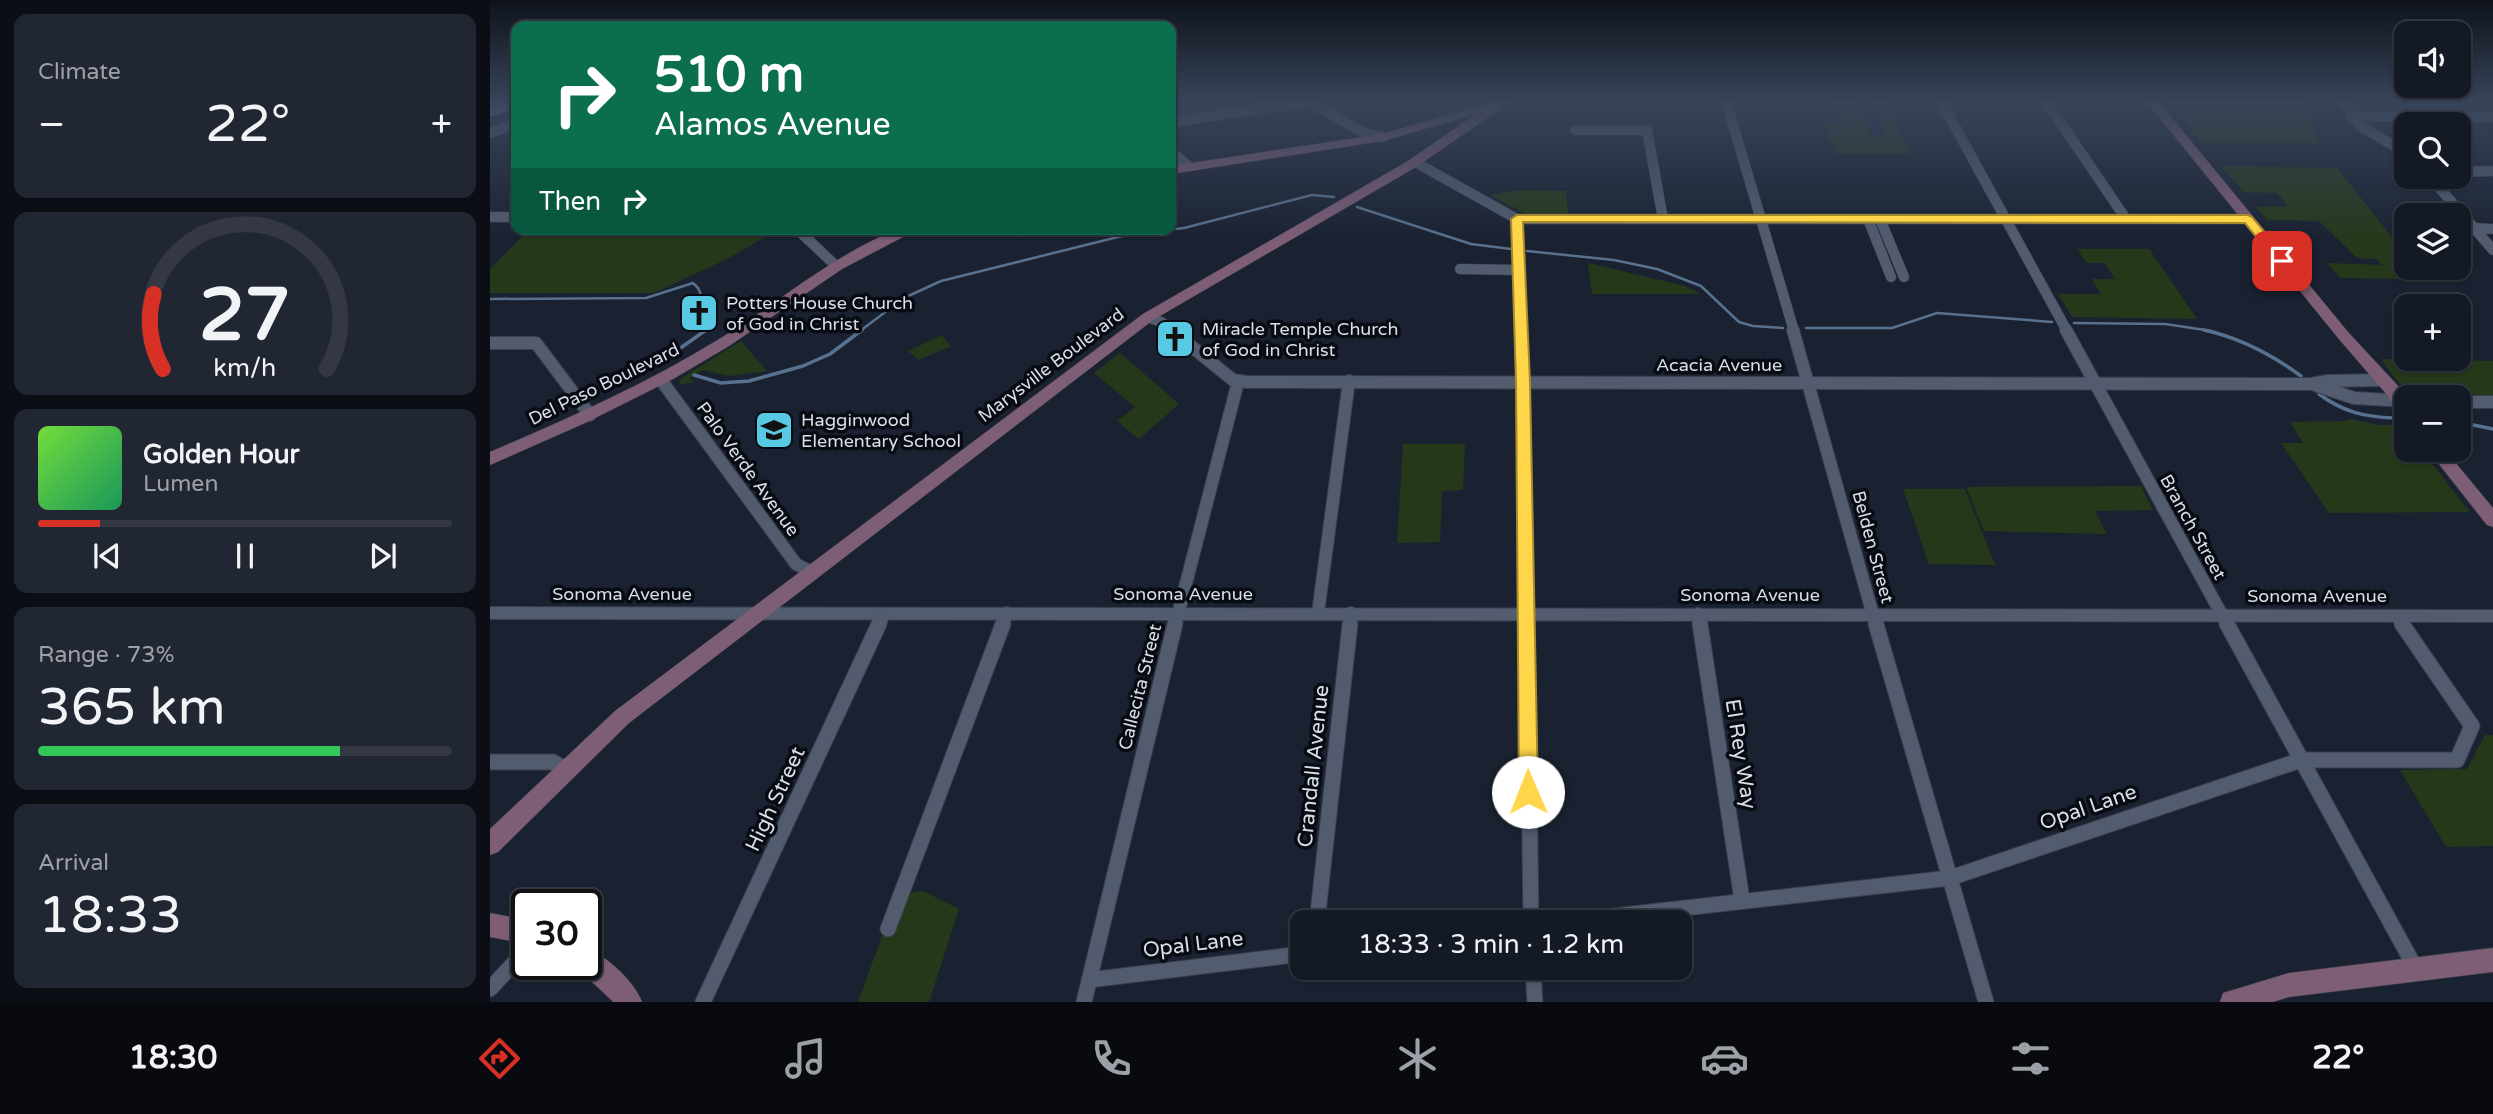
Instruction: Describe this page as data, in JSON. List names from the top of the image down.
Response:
{
  "streets": {
    "main road": ["Marysville Boulevard", "Del Paso Boulevard"],
    "street": [
      "Acacia Avenue",
      "Palo Verde Avenue",
      "Branch Street",
      "Belden Street",
      "Sonoma Avenue",
      "Callecita Street",
      "El Rey Way",
      "Crandall Avenue",
      "High Street",
      "Opal Lane"
    ]
  },
  "crossings": [
    ["Marysville Boulevard", "Palo Verde Avenue"],
    ["Marysville Boulevard", "Sonoma Avenue"],
    ["Acacia Avenue", "Branch Street"],
    ["Acacia Avenue", "Belden Street"],
    ["Acacia Avenue", "Callecita Street"],
    ["Del Paso Boulevard", "Palo Verde Avenue"],
    ["Branch Street", "Sonoma Avenue"],
    ["Branch Street", "Opal Lane"],
    ["Belden Street", "Sonoma Avenue"],
    ["Belden Street", "Opal Lane"],
    ["Sonoma Avenue", "Callecita Street"],
    ["Sonoma Avenue", "El Rey Way"],
    ["Sonoma Avenue", "Crandall Avenue"],
    ["Sonoma Avenue", "High Street"],
    ["Sonoma Avenue", "Opal Lane"],
    ["Callecita Street", "Opal Lane"],
    ["El Rey Way", "Opal Lane"]
  ],
  "places": {
    "church": ["Potters House Church of God in Christ", "Miracle Temple Church of God in Christ"],
    "school or university": ["Hagginwood Elementary School"]
  },
  "page": {
    "tile": [
      "Climate",
      ["Range · 73%", "365 km"],
      ["Arrival", "18:33"]
    ],
    "map_buttons": ["+", "−"],
    "turn": ["510 m", "Alamos Avenue"],
    "heat": ["−", "22°", "+"],
    "then": "Then",
    "song": ["Golden Hour", "Lumen"],
    "limit": "30",
    "trip": "18:33 · 3 min · 1.2 km",
    "tabs": ["18:30", "22°"],
    "gauge": ["27", "km/h"]
  }
}
